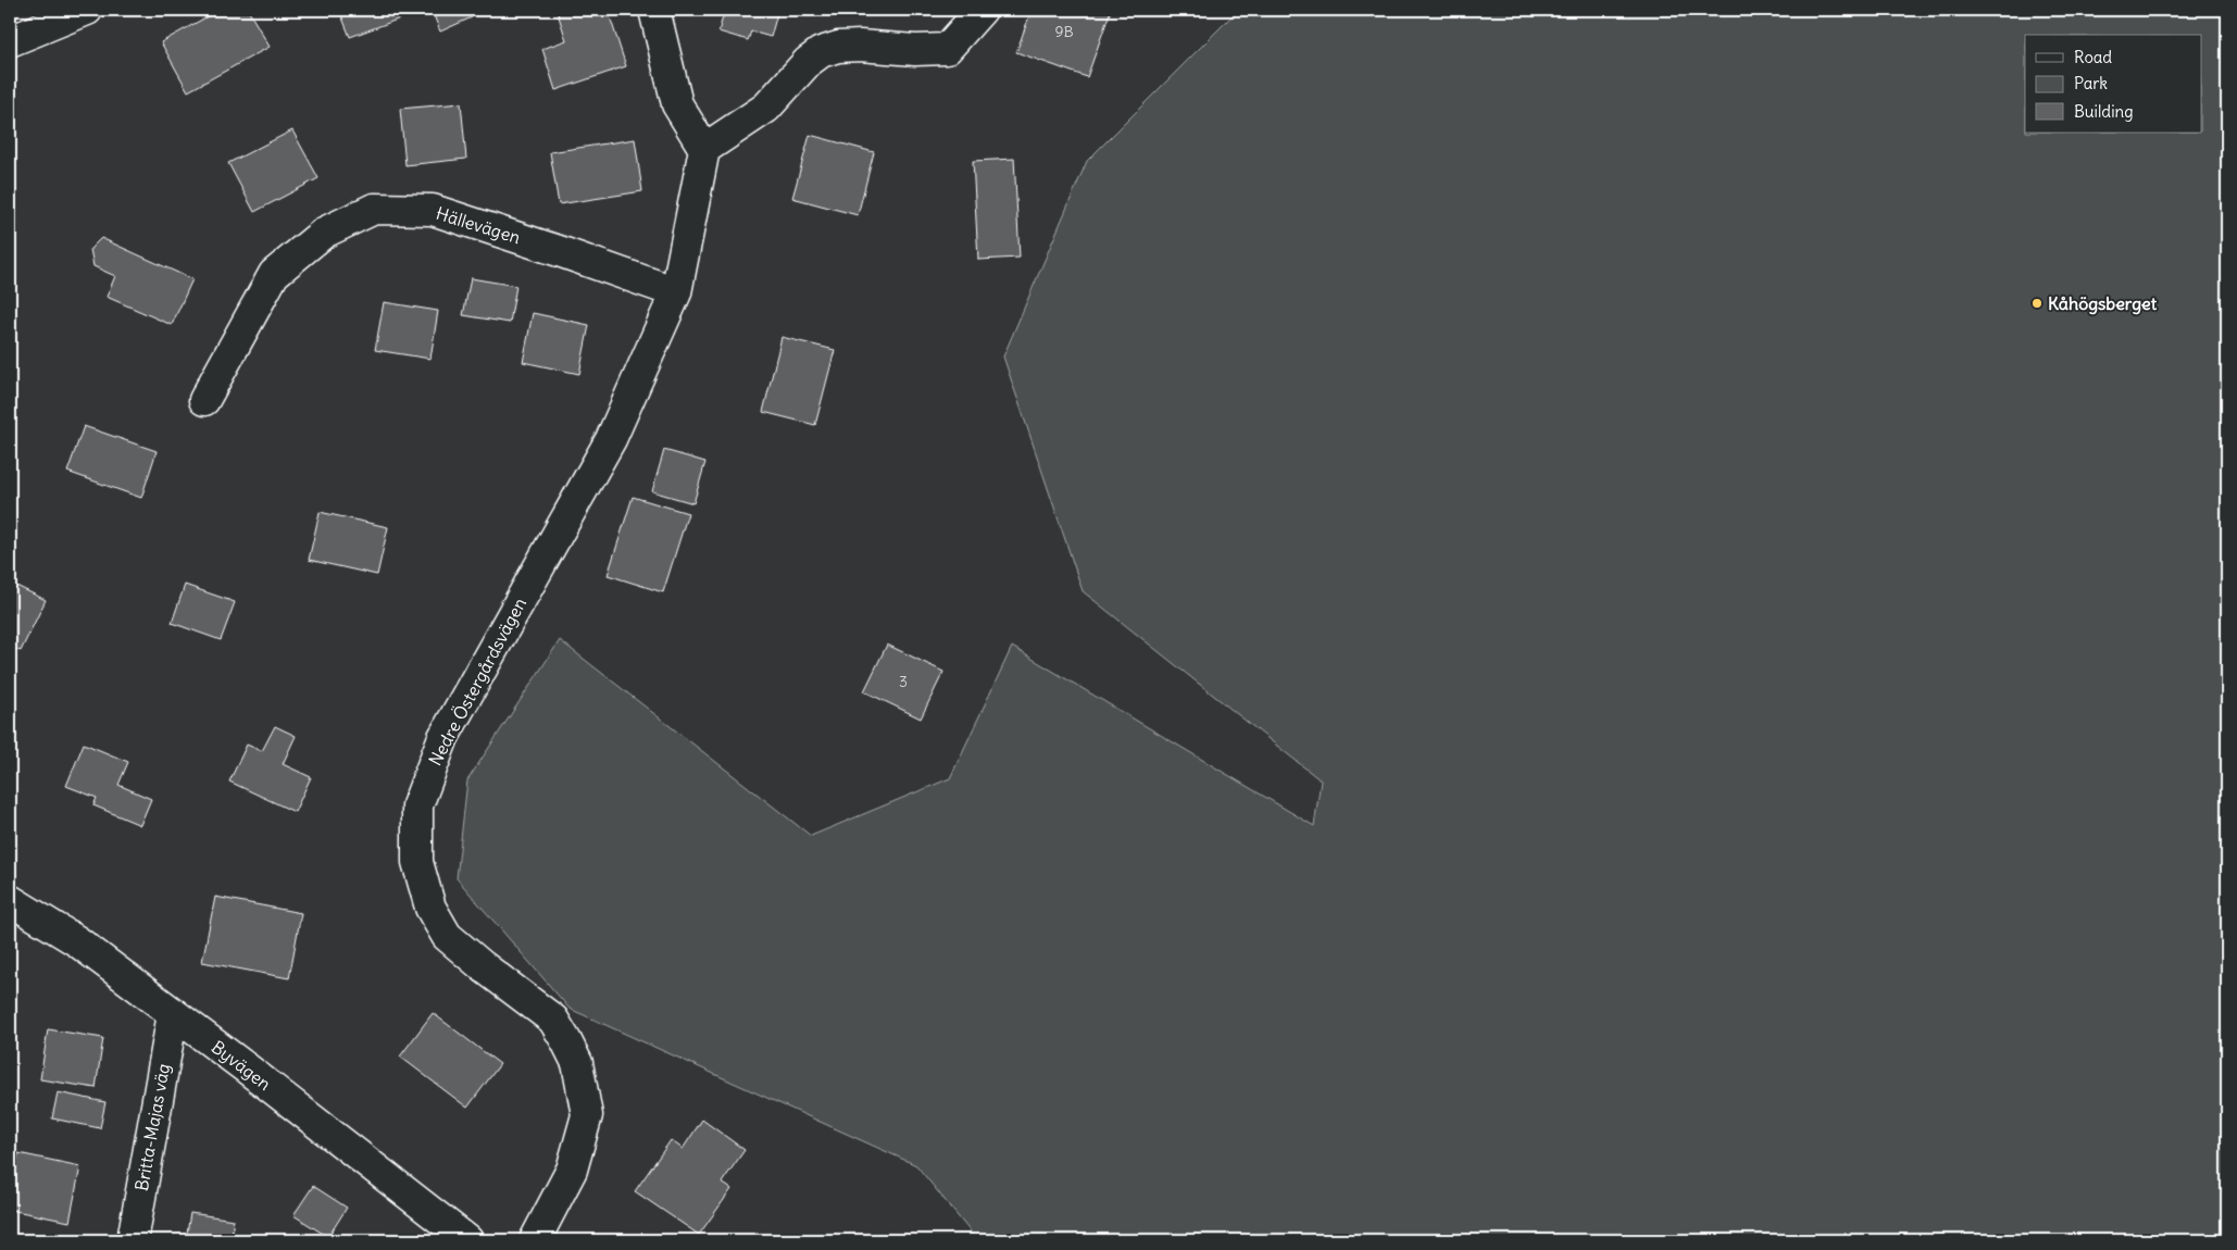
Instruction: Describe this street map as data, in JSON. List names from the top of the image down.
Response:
{
  "streets": {
    "street": [
      "Hällevägen",
      "Nedre Östergårdsvägen",
      "Byvägen",
      "Britta-Majas väg"
    ]
  },
  "crossings": [
    ["Hällevägen", "Nedre Östergårdsvägen"],
    ["Byvägen", "Britta-Majas väg"]
  ],
  "places": ["Kåhögsberget"],
  "house_numbers": ["9B", "3"],
  "legend": ["Road", "Park", "Building"]
}
